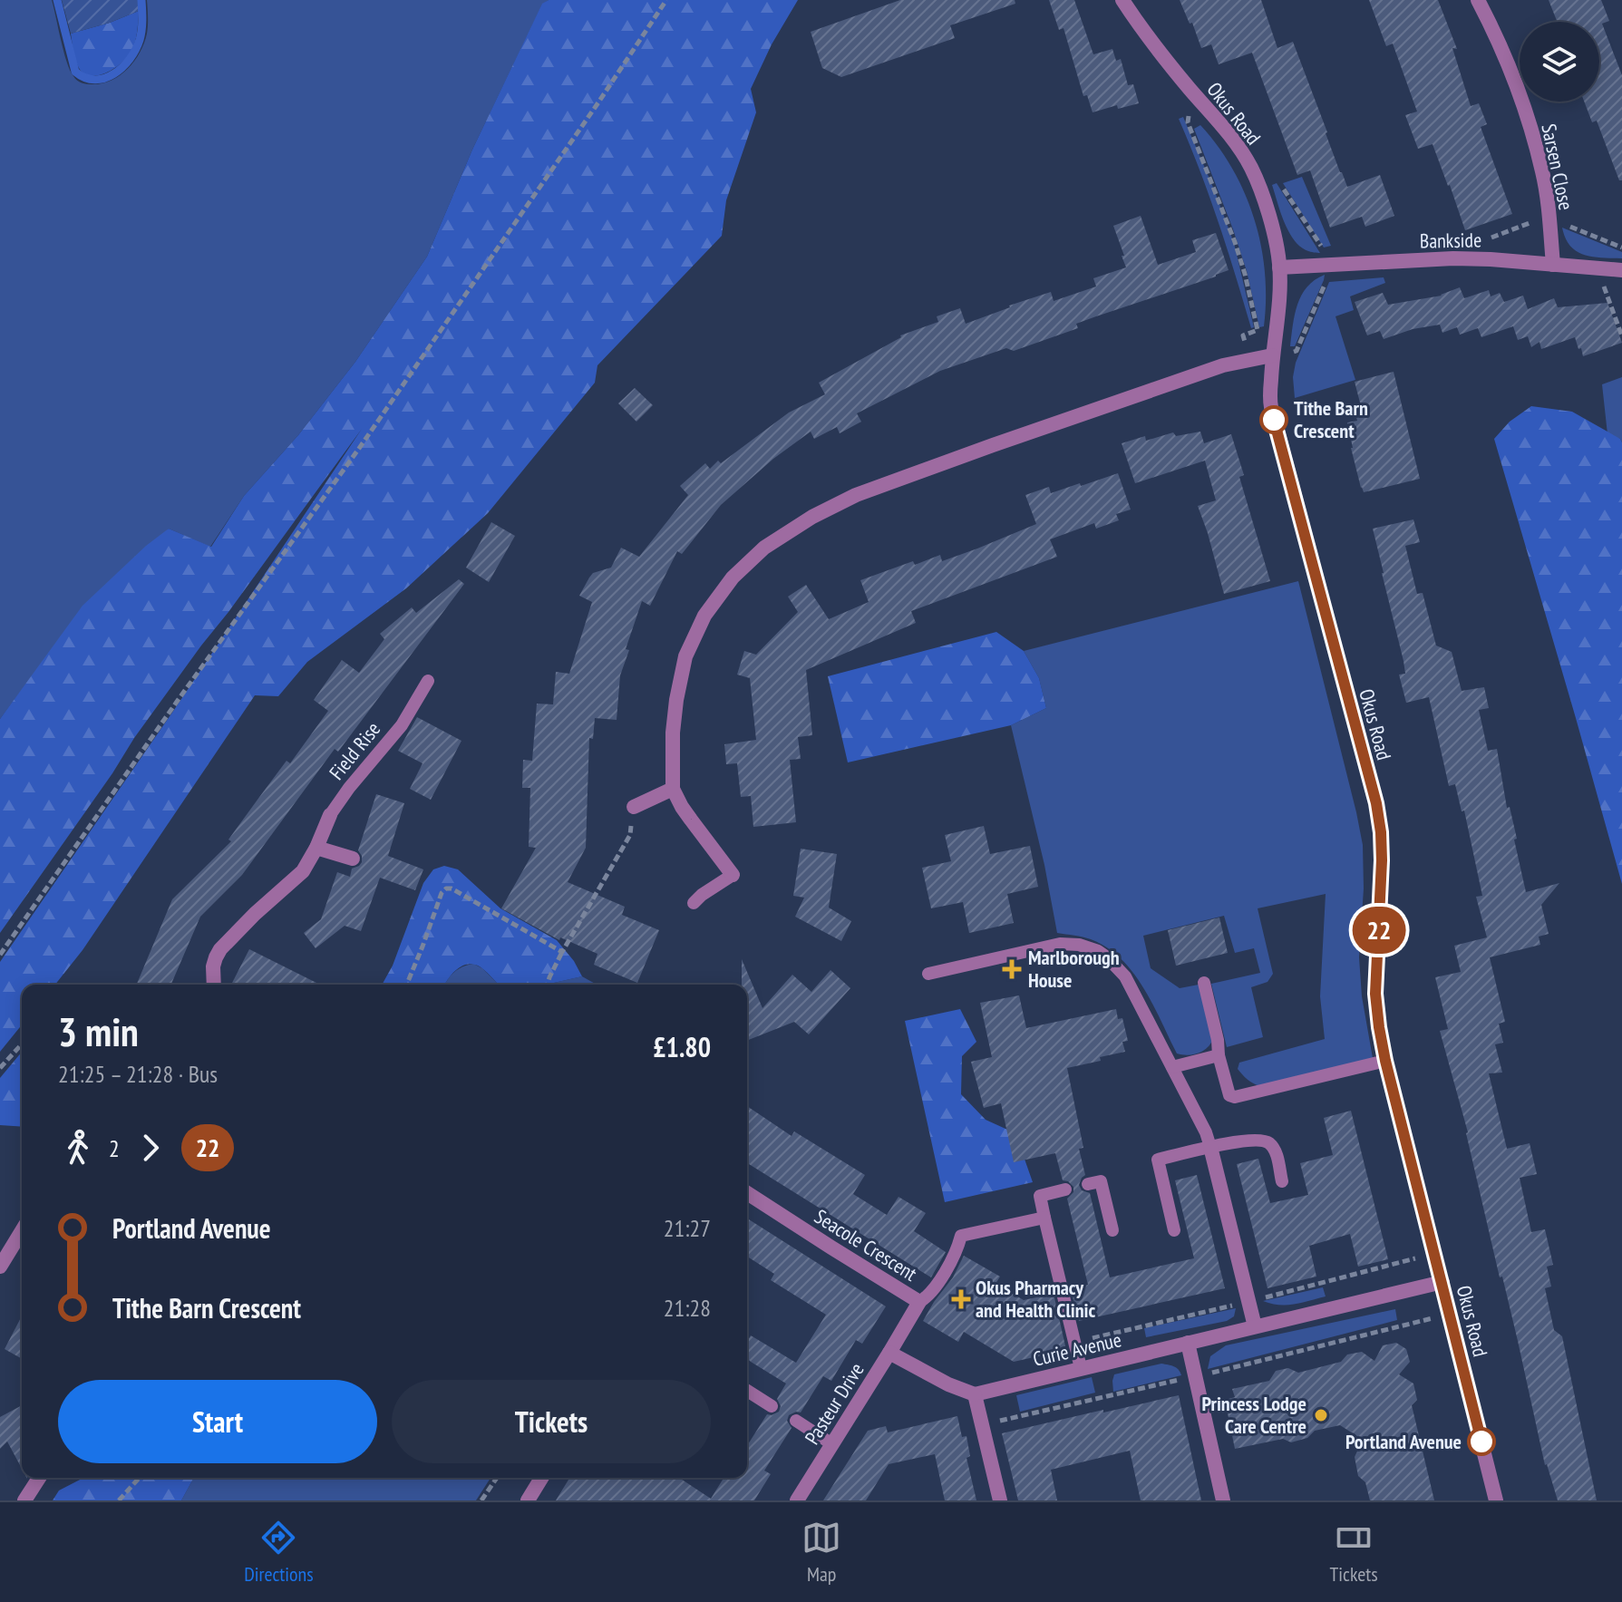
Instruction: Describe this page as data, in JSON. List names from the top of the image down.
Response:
{
  "streets": {
    "street": [
      "Okus Road",
      "Sarsen Close",
      "Bankside",
      "Field Rise",
      "Seacole Crescent",
      "Curie Avenue",
      "Pasteur Drive"
    ]
  },
  "crossings": [
    ["Okus Road", "Bankside"],
    ["Okus Road", "Curie Avenue"],
    ["Sarsen Close", "Bankside"],
    ["Seacole Crescent", "Pasteur Drive"],
    ["Curie Avenue", "Pasteur Drive"]
  ],
  "places": {
    "other": ["Tithe Barn Crescent", "Princess Lodge Care Centre", "Portland Avenue"],
    "health": ["Marlborough House", "Okus Pharmacy and Health Clinic"]
  },
  "lines": ["bus line 22"],
  "page": {
    "on_map": "22",
    "heading": ["3 min", "21:25 – 21:28 · Bus", "£1.80"],
    "legs": ["2", "22"],
    "list": [
      {
        "name": "Portland Avenue",
        "value": "21:27"
      },
      {
        "name": "Tithe Barn Crescent",
        "value": "21:28"
      }
    ],
    "buttons": ["Start", "Tickets"],
    "tabs": ["Directions", "Map", "Tickets"]
  }
}
